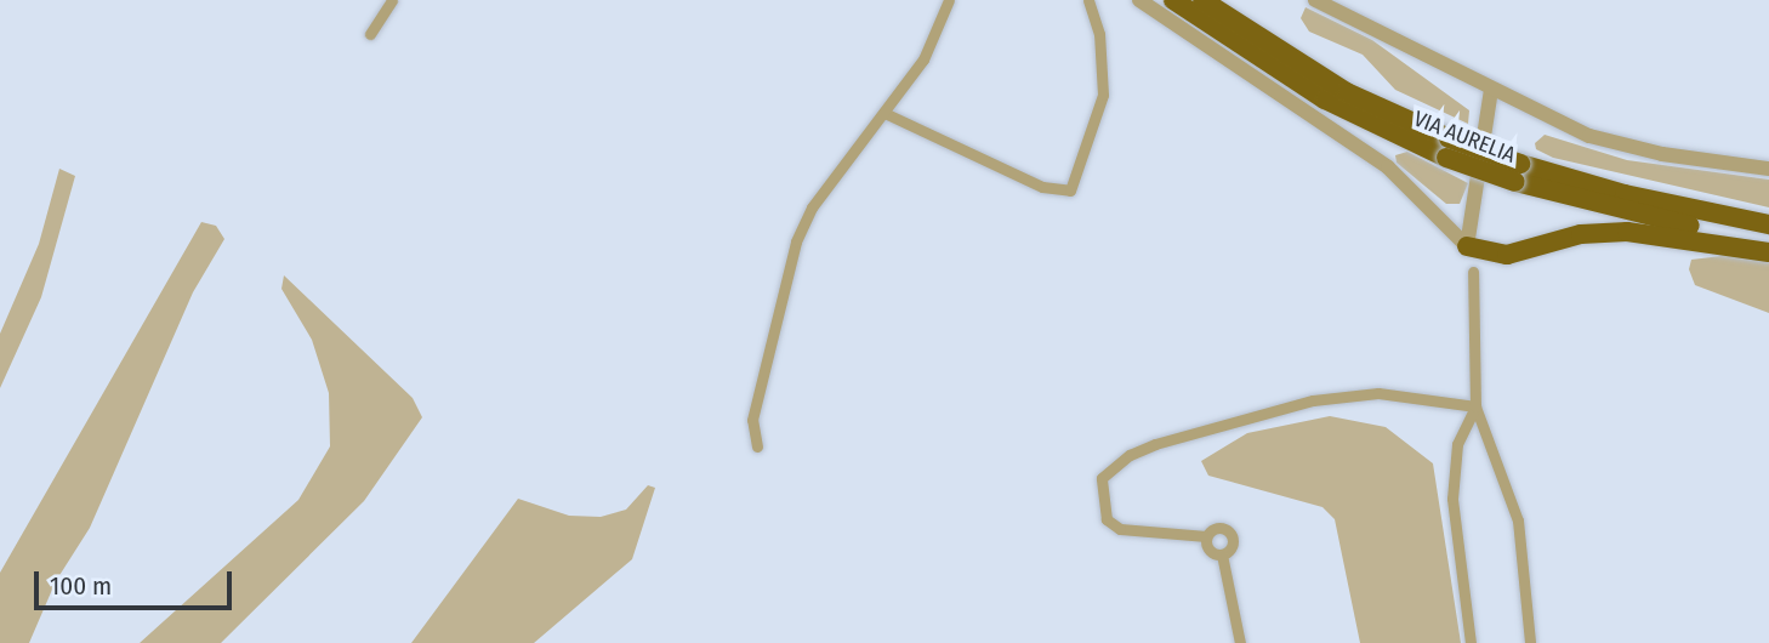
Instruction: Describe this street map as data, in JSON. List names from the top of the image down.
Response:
{
  "streets": {
    "highway": ["VIA AURELIA"]
  },
  "scale_bar": "100 m"
}
